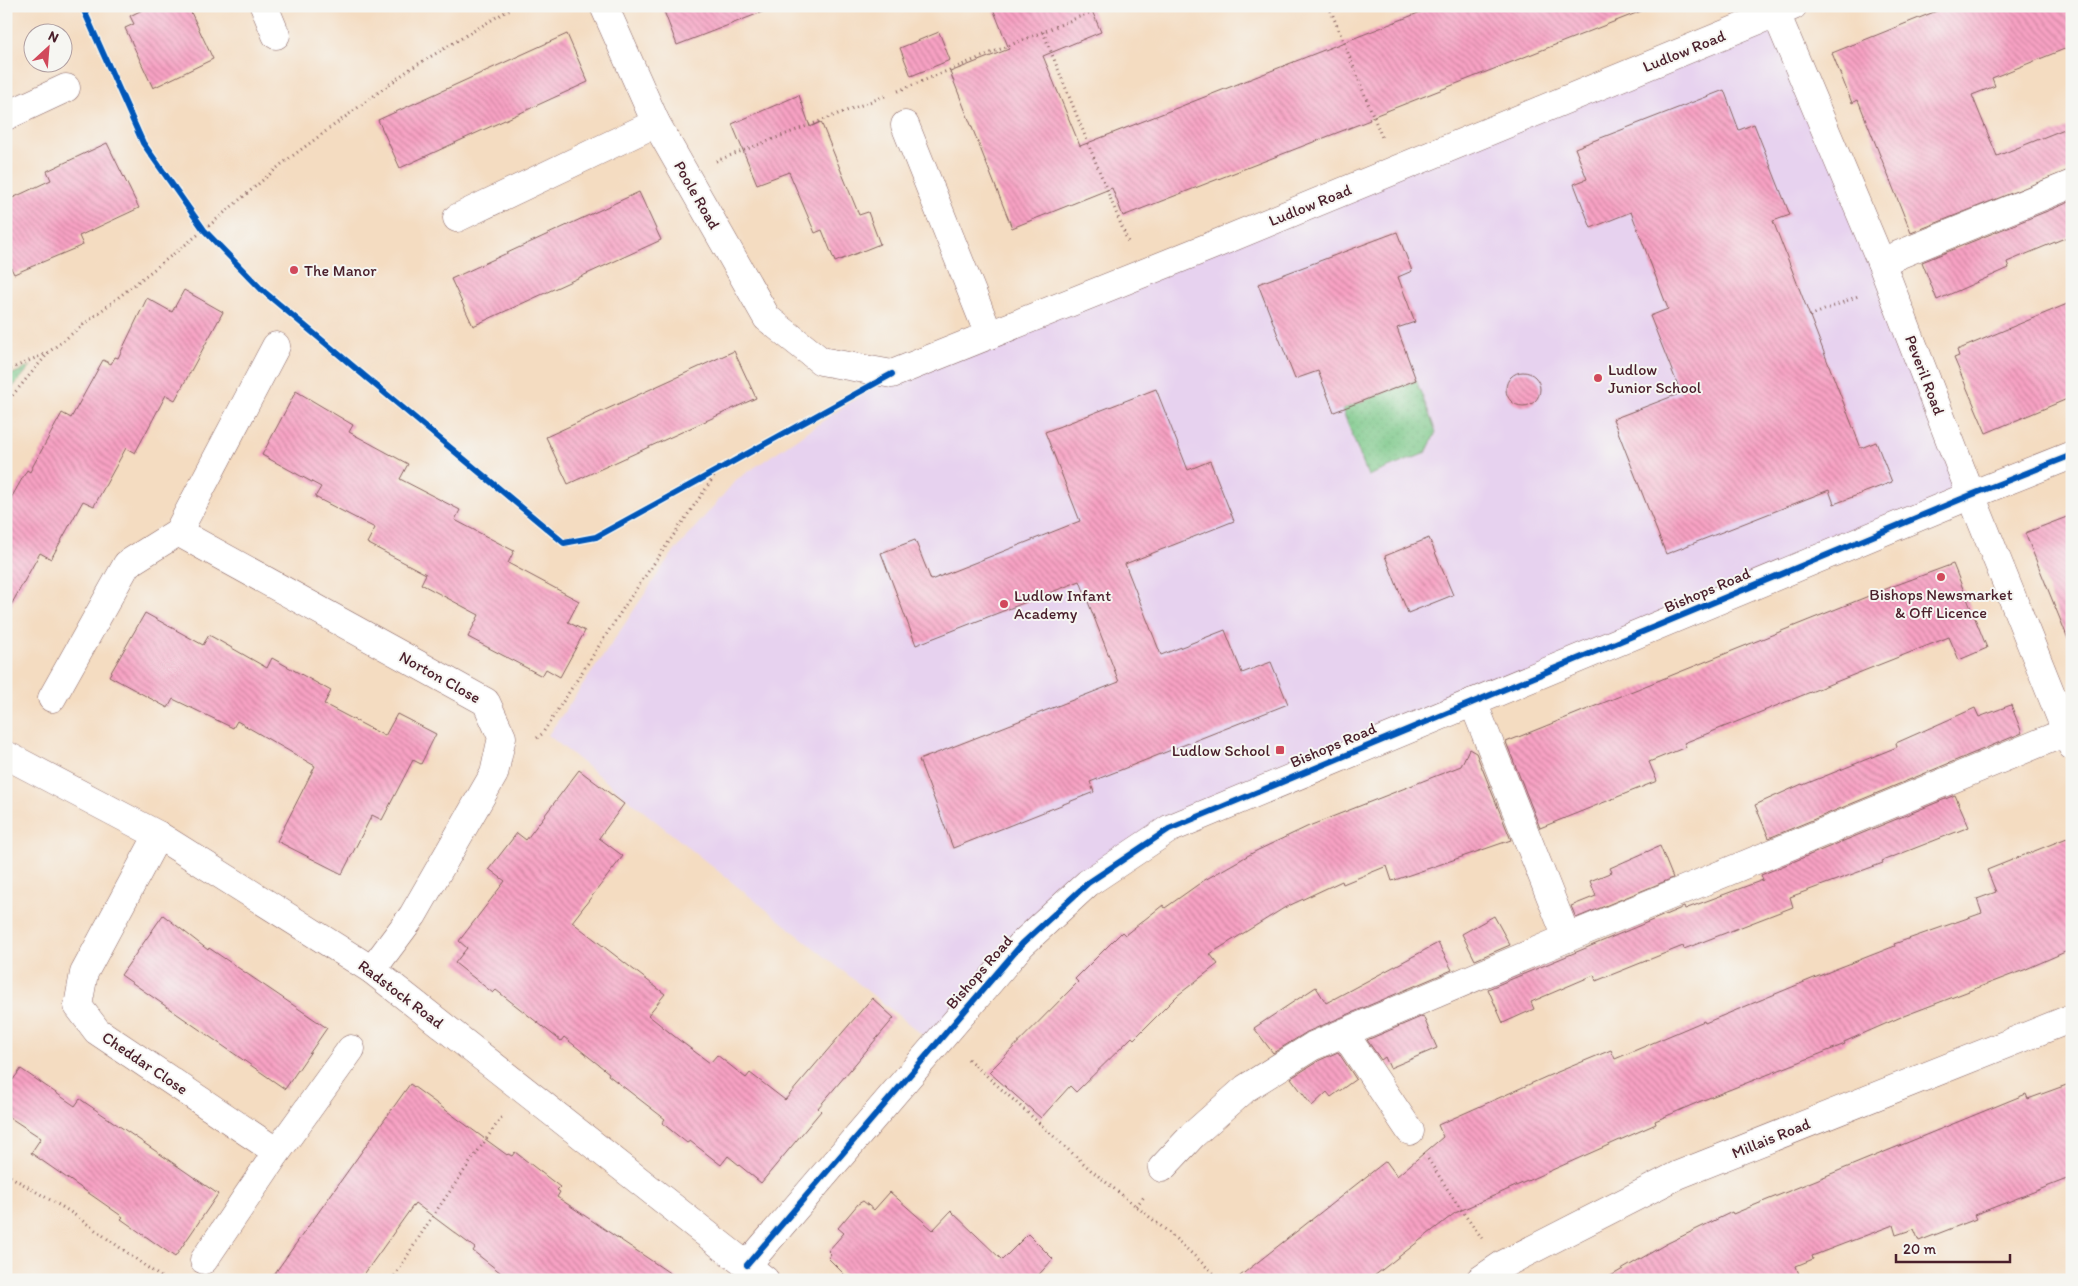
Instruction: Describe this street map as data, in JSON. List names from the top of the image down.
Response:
{
  "streets": {
    "street": [
      "Ludlow Road",
      "Poole Road",
      "Peveril Road",
      "Bishops Road",
      "Norton Close",
      "Radstock Road",
      "Cheddar Close",
      "Millais Road"
    ]
  },
  "crossings": [
    ["Ludlow Road", "Poole Road"],
    ["Ludlow Road", "Peveril Road"],
    ["Peveril Road", "Bishops Road"],
    ["Bishops Road", "Radstock Road"],
    ["Norton Close", "Radstock Road"],
    ["Radstock Road", "Cheddar Close"]
  ],
  "places": {
    "other": [
      "The Manor",
      "Ludlow Junior School",
      "Bishops Newsmarket & Off Licence",
      "Ludlow Infant Academy"
    ],
    "transit": ["Ludlow School"]
  },
  "scale_bar": "20 m",
  "north": "top right"
}
